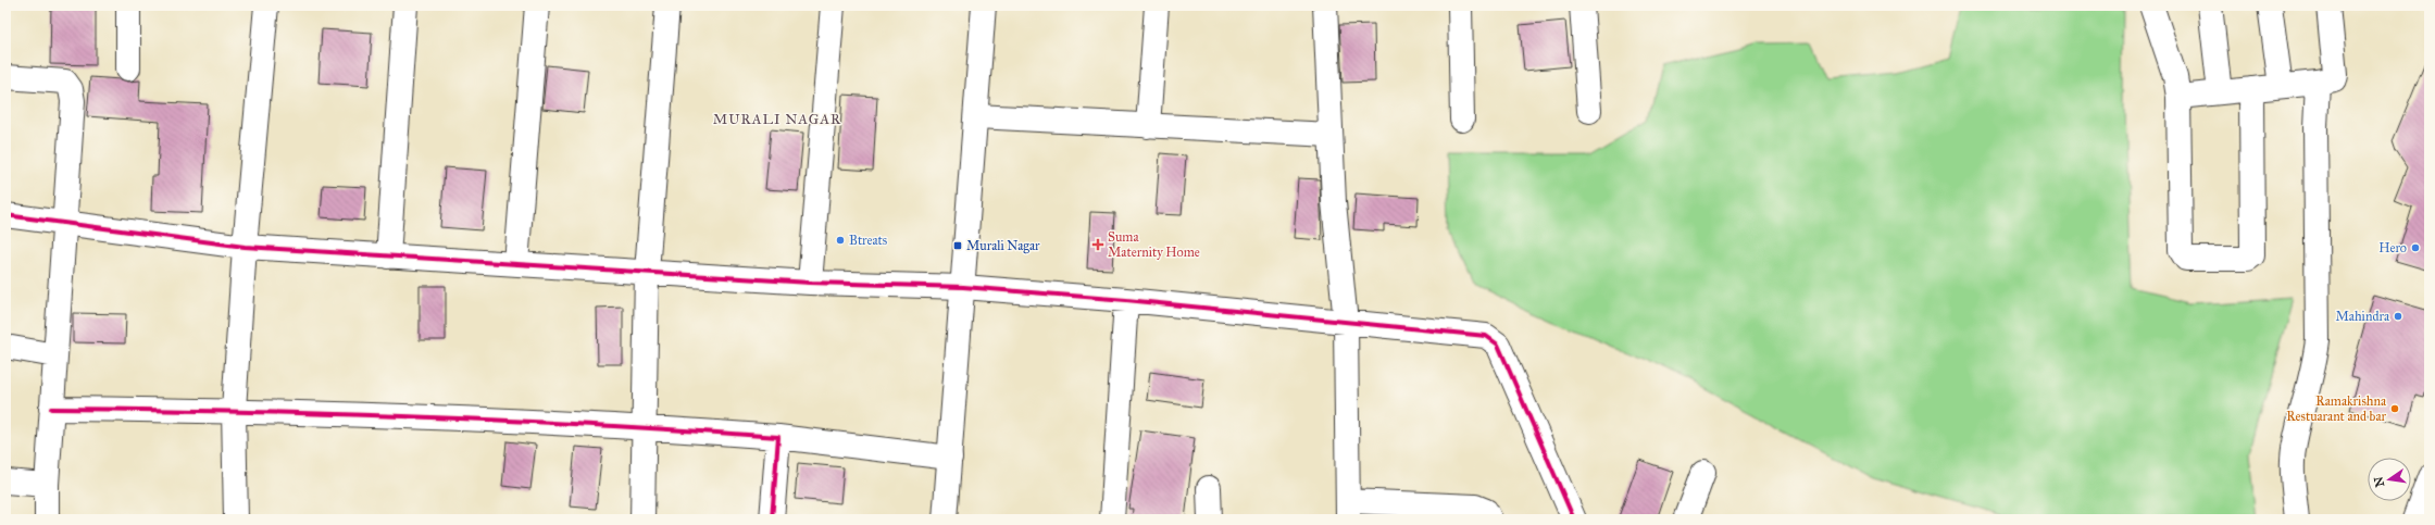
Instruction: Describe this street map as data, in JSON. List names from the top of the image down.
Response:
{
  "districts": ["MURALI NAGAR"],
  "places": {
    "other": [
      "Btreats",
      "Hero",
      "Mahindra",
      "Ramakrishna Restuarant and bar"
    ],
    "health": ["Suma Maternity Home"],
    "transit": ["Murali Nagar"]
  },
  "north": "left"
}
